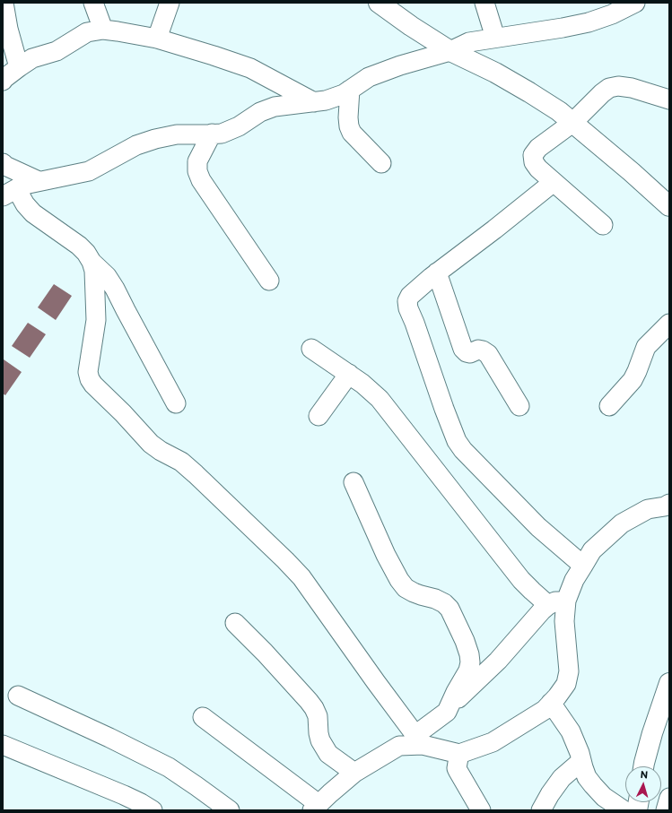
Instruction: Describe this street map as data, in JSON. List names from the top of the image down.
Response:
{
  "north": "top"
}
